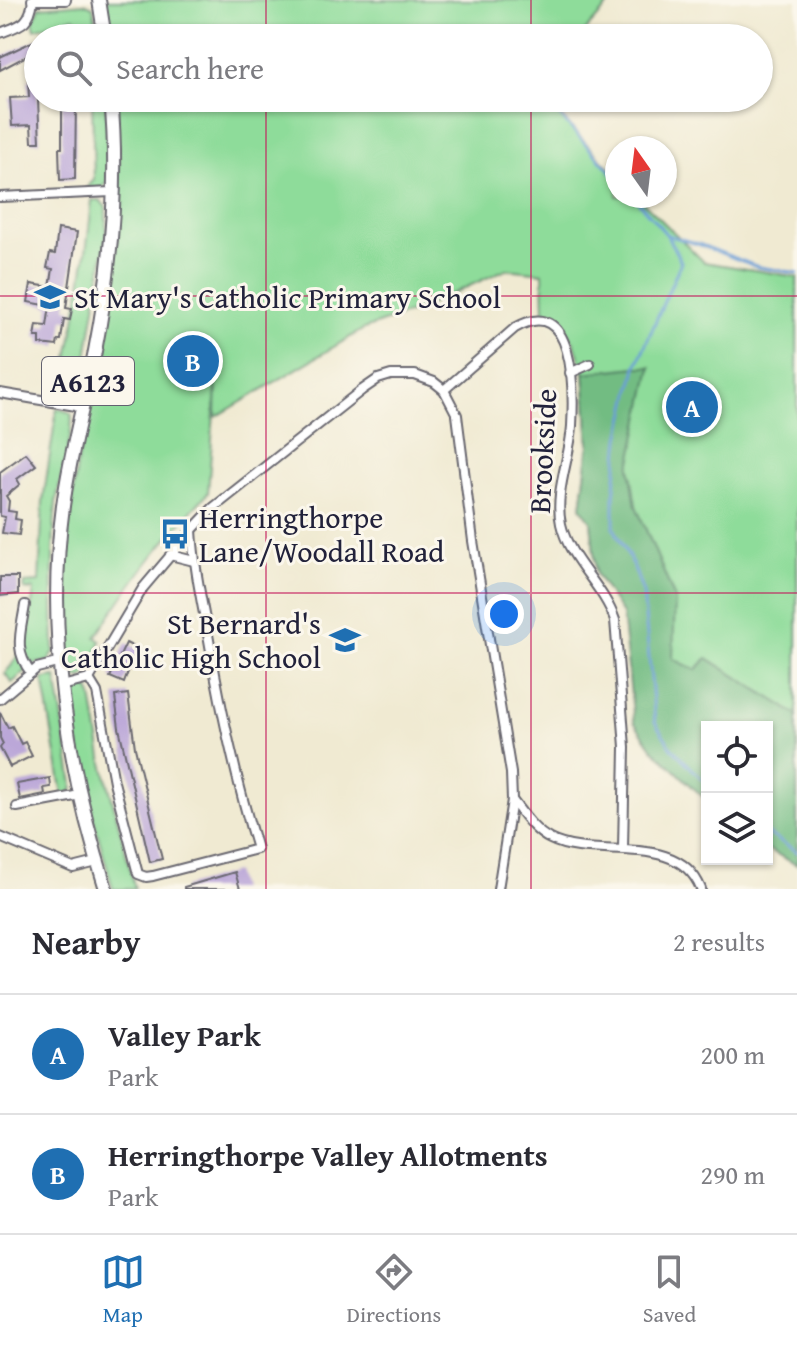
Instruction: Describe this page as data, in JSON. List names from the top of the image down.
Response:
{
  "streets": {
    "main road": ["A6123"],
    "street": ["Brookside"]
  },
  "places": {
    "school or university": ["St Mary's Catholic Primary School", "St Bernard's Catholic High School"],
    "bus stop": ["Herringthorpe Lane/Woodall Road"]
  },
  "north": "top",
  "page": {
    "search": "Search here",
    "pins": ["B", "A"],
    "heading": ["Nearby", "2 results"],
    "list": [
      {
        "mark": "A",
        "name": "Valley Park",
        "note": "Park",
        "value": "200 m"
      },
      {
        "mark": "B",
        "name": "Herringthorpe Valley Allotments",
        "note": "Park",
        "value": "290 m"
      }
    ],
    "nav": ["Map", "Directions", "Saved"]
  }
}
